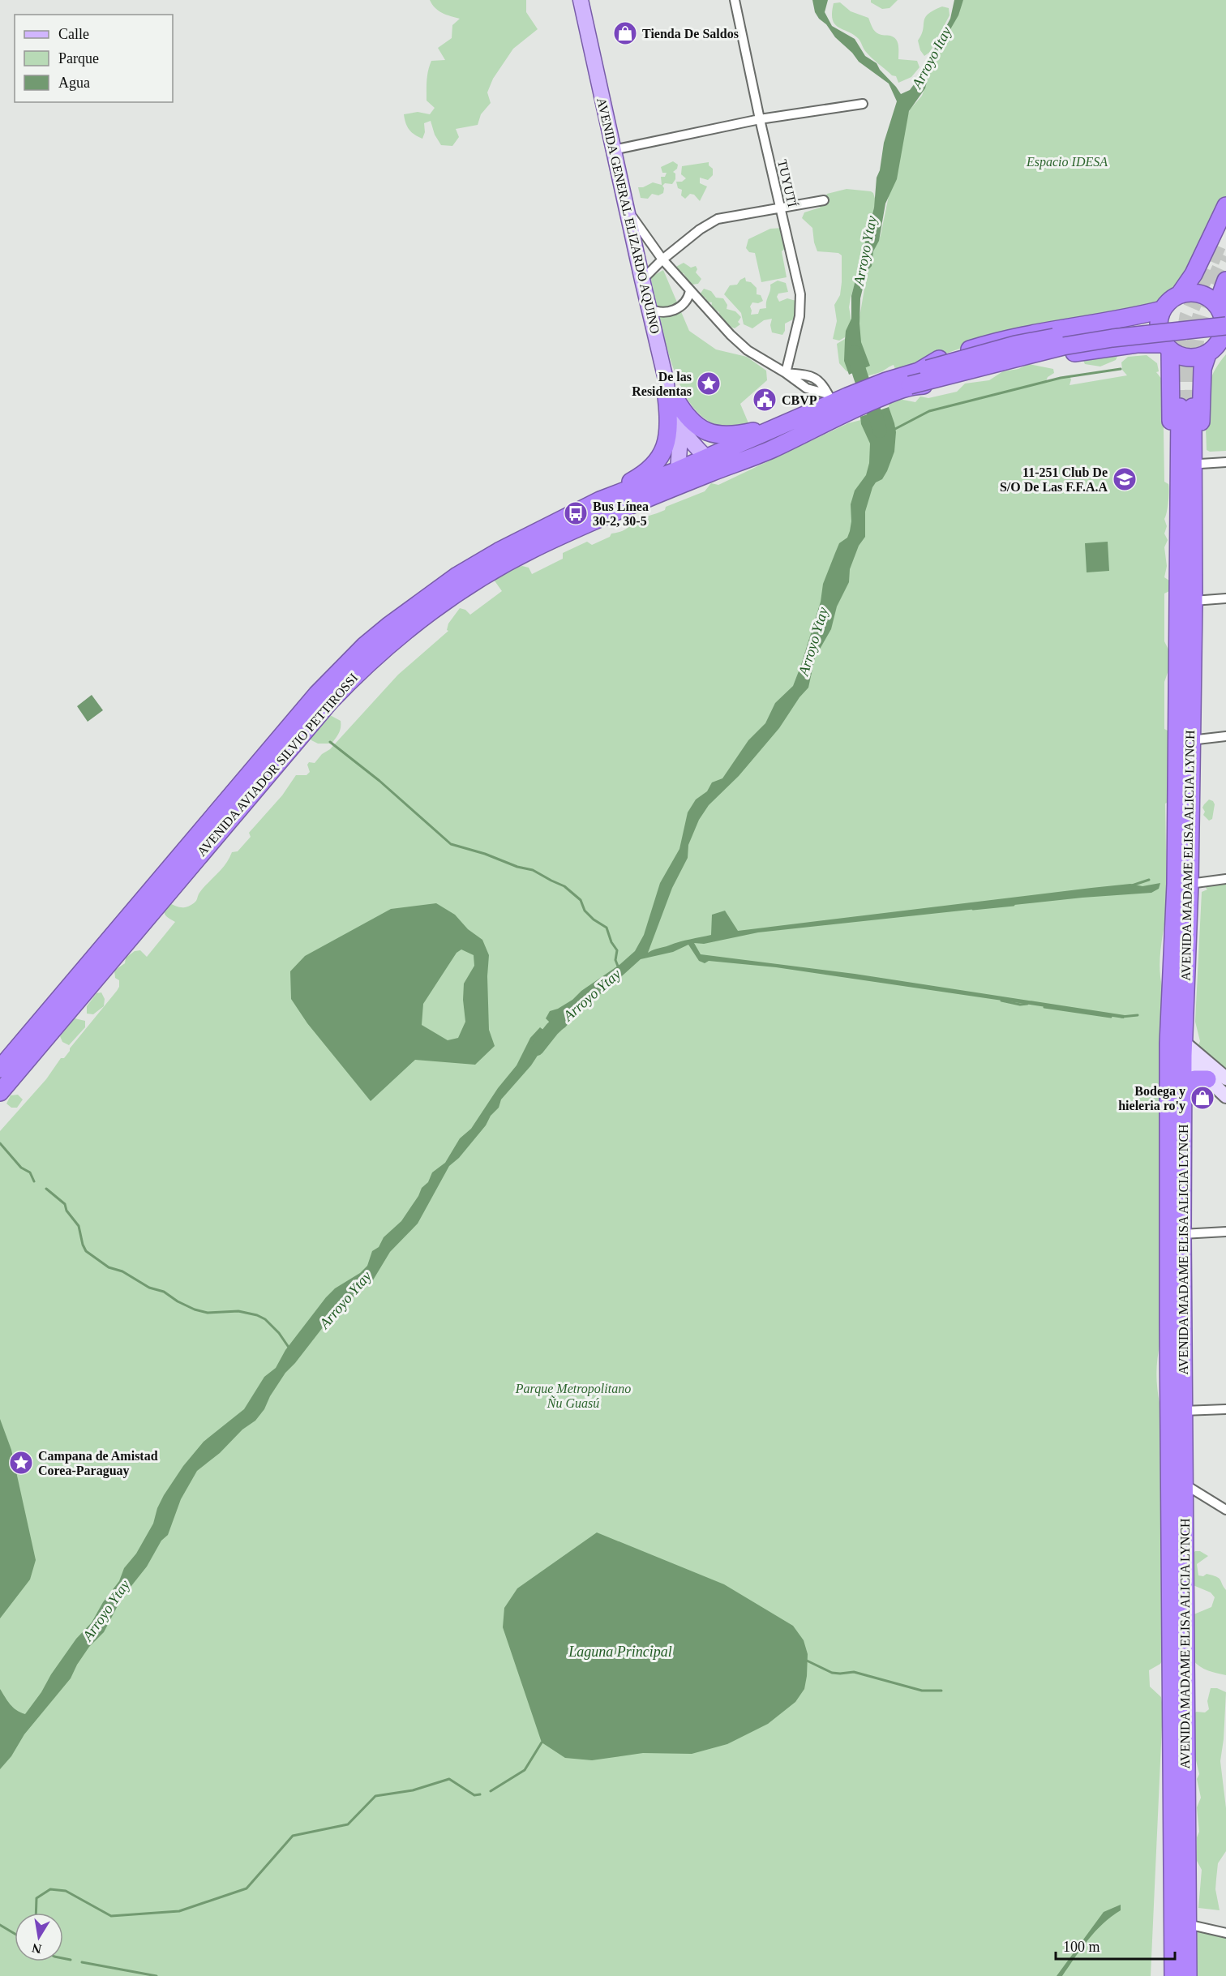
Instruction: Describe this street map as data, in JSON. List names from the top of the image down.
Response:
{
  "streets": {
    "highway": ["AVENIDA AVIADOR SILVIO PETTIROSSI", "AVENIDA MADAME ELISA ALICIA LYNCH"],
    "main road": ["AVENIDA GENERAL ELIZARDO AQUINO"],
    "street": ["TUYUTÍ"]
  },
  "crossings": [
    ["AVENIDA GENERAL ELIZARDO AQUINO", "AVENIDA AVIADOR SILVIO PETTIROSSI"]
  ],
  "water": ["Arroyo Itay", "Arroyo Ytay", "Laguna Principal"],
  "parks": ["Espacio IDESA", "Parque Metropolitano Ñu Guasú"],
  "places": {
    "shop": ["Tienda De Saldos", "Bodega y hieleria ro'y"],
    "place": ["De las Residentas", "Campana de Amistad Corea-Paraguay"],
    "public building": ["CBVP"],
    "school or university": ["11-251 Club De S/O De Las F.F.A.A"],
    "bus stop": ["Bus Línea 30-2, 30-5"]
  },
  "legend": ["Calle", "Parque", "Agua"],
  "scale_bar": "100 m",
  "north": "bottom"
}
